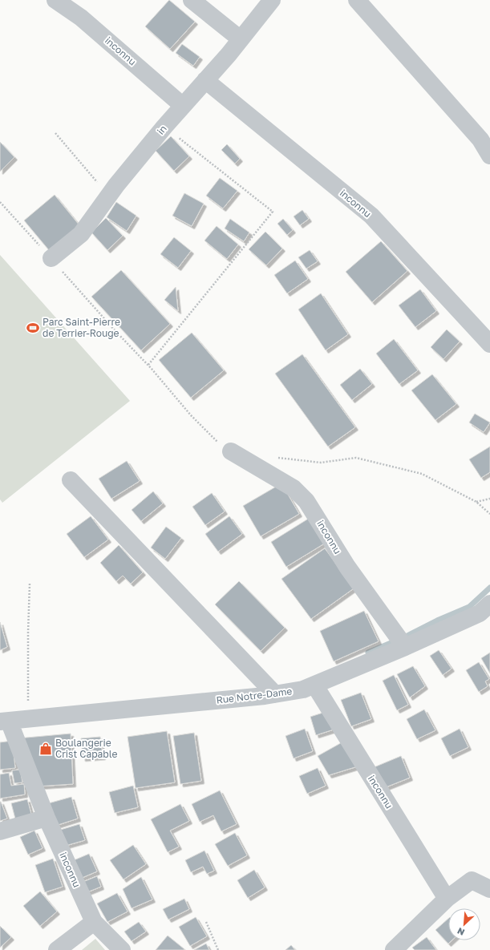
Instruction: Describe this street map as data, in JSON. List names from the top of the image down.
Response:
{
  "streets": {
    "street": ["inconnu", "in", "Rue Notre-Dame"]
  },
  "crossings": [
    ["inconnu", "in"],
    ["inconnu", "Rue Notre-Dame"]
  ],
  "places": {
    "sports": ["Parc Saint-Pierre de Terrier-Rouge"],
    "shop": ["Boulangerie Crist Capable"]
  },
  "north": "bottom left"
}
